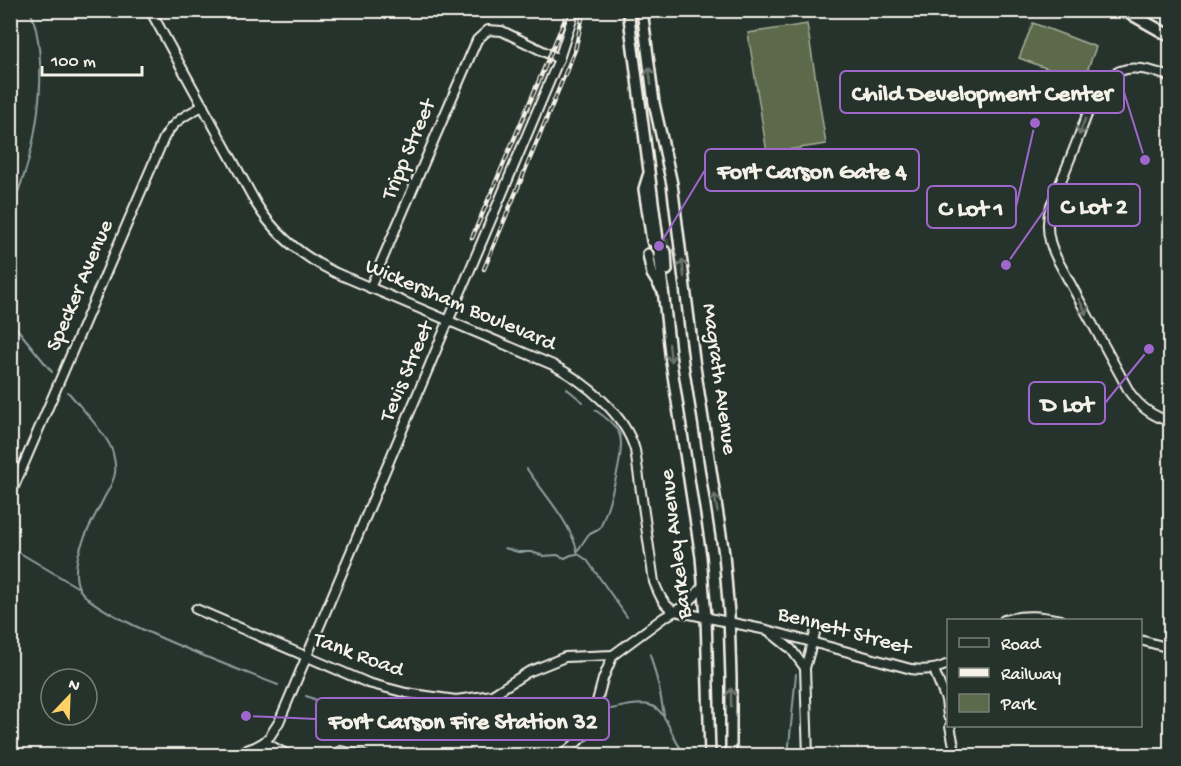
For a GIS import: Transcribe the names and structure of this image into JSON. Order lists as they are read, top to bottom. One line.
{"streets":{"main road":["Magrath Avenue","Barkeley Avenue"],"street":["Tripp Street","Specker Avenue","Wickersham Boulevard","Tevis Street","Bennett Street","Tank Road"]},"crossings":[["Tripp Street","Wickersham Boulevard"],["Tripp Street","Tevis Street"],["Specker Avenue","Wickersham Boulevard"],["Wickersham Boulevard","Tevis Street"],["Tevis Street","Tank Road"],["Magrath Avenue","Bennett Street"]],"one_way":["Magrath Avenue","Barkeley Avenue"],"places":["C Lot 1","Child Development Center","Fort Carson Gate 4","C Lot 2","D Lot","Fort Carson Fire Station 32"],"legend":["Road","Railway","Park"],"scale_bar":"100 m","north":"top right"}
